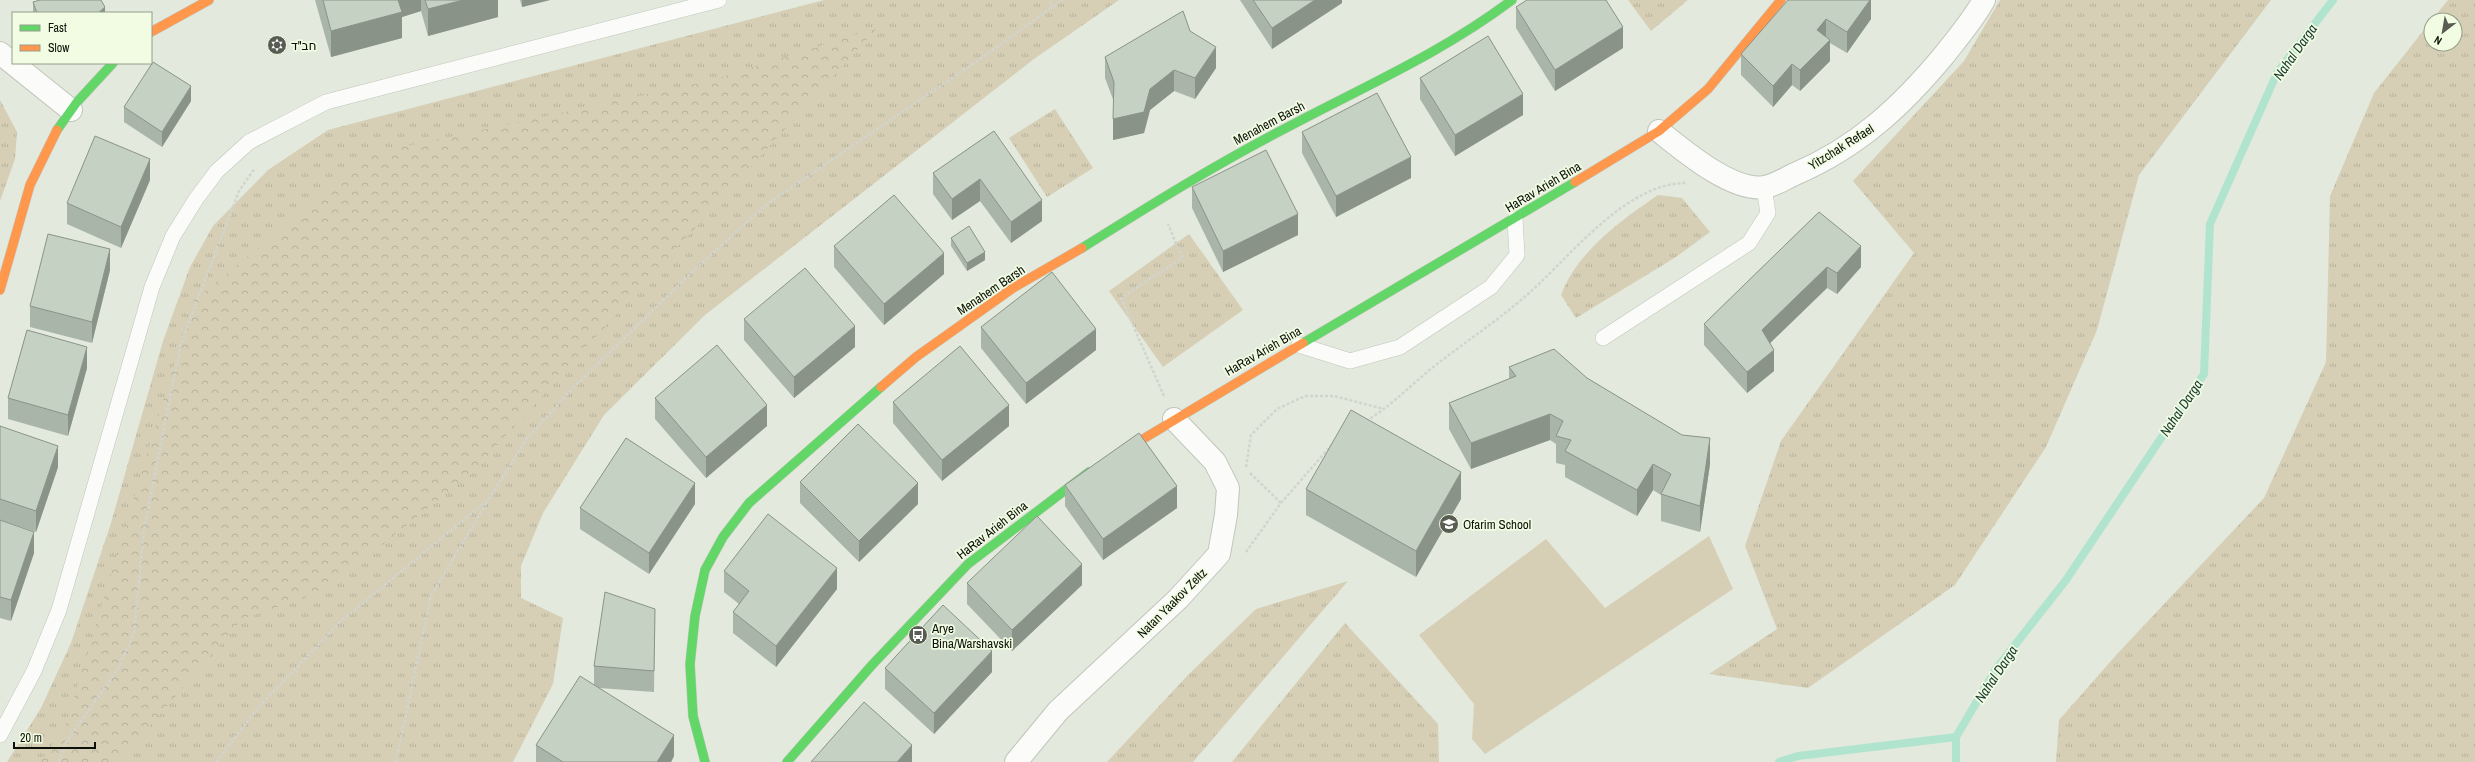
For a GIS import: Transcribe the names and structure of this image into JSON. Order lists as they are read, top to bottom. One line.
{"streets":{"street":["Menahem Barsh","Yitzchak Refael","HaRav Arieh Bina","Natan Yaakov Zeltz"]},"crossings":[["HaRav Arieh Bina","Natan Yaakov Zeltz"]],"water":["Nahal Darga"],"places":{"synagogue":["חב\"ד"],"school or university":["Ofarim School"],"bus stop":["Arye Bina/Warshavski"]},"legend":["Fast","Slow"],"scale_bar":"20 m","north":"bottom left"}
